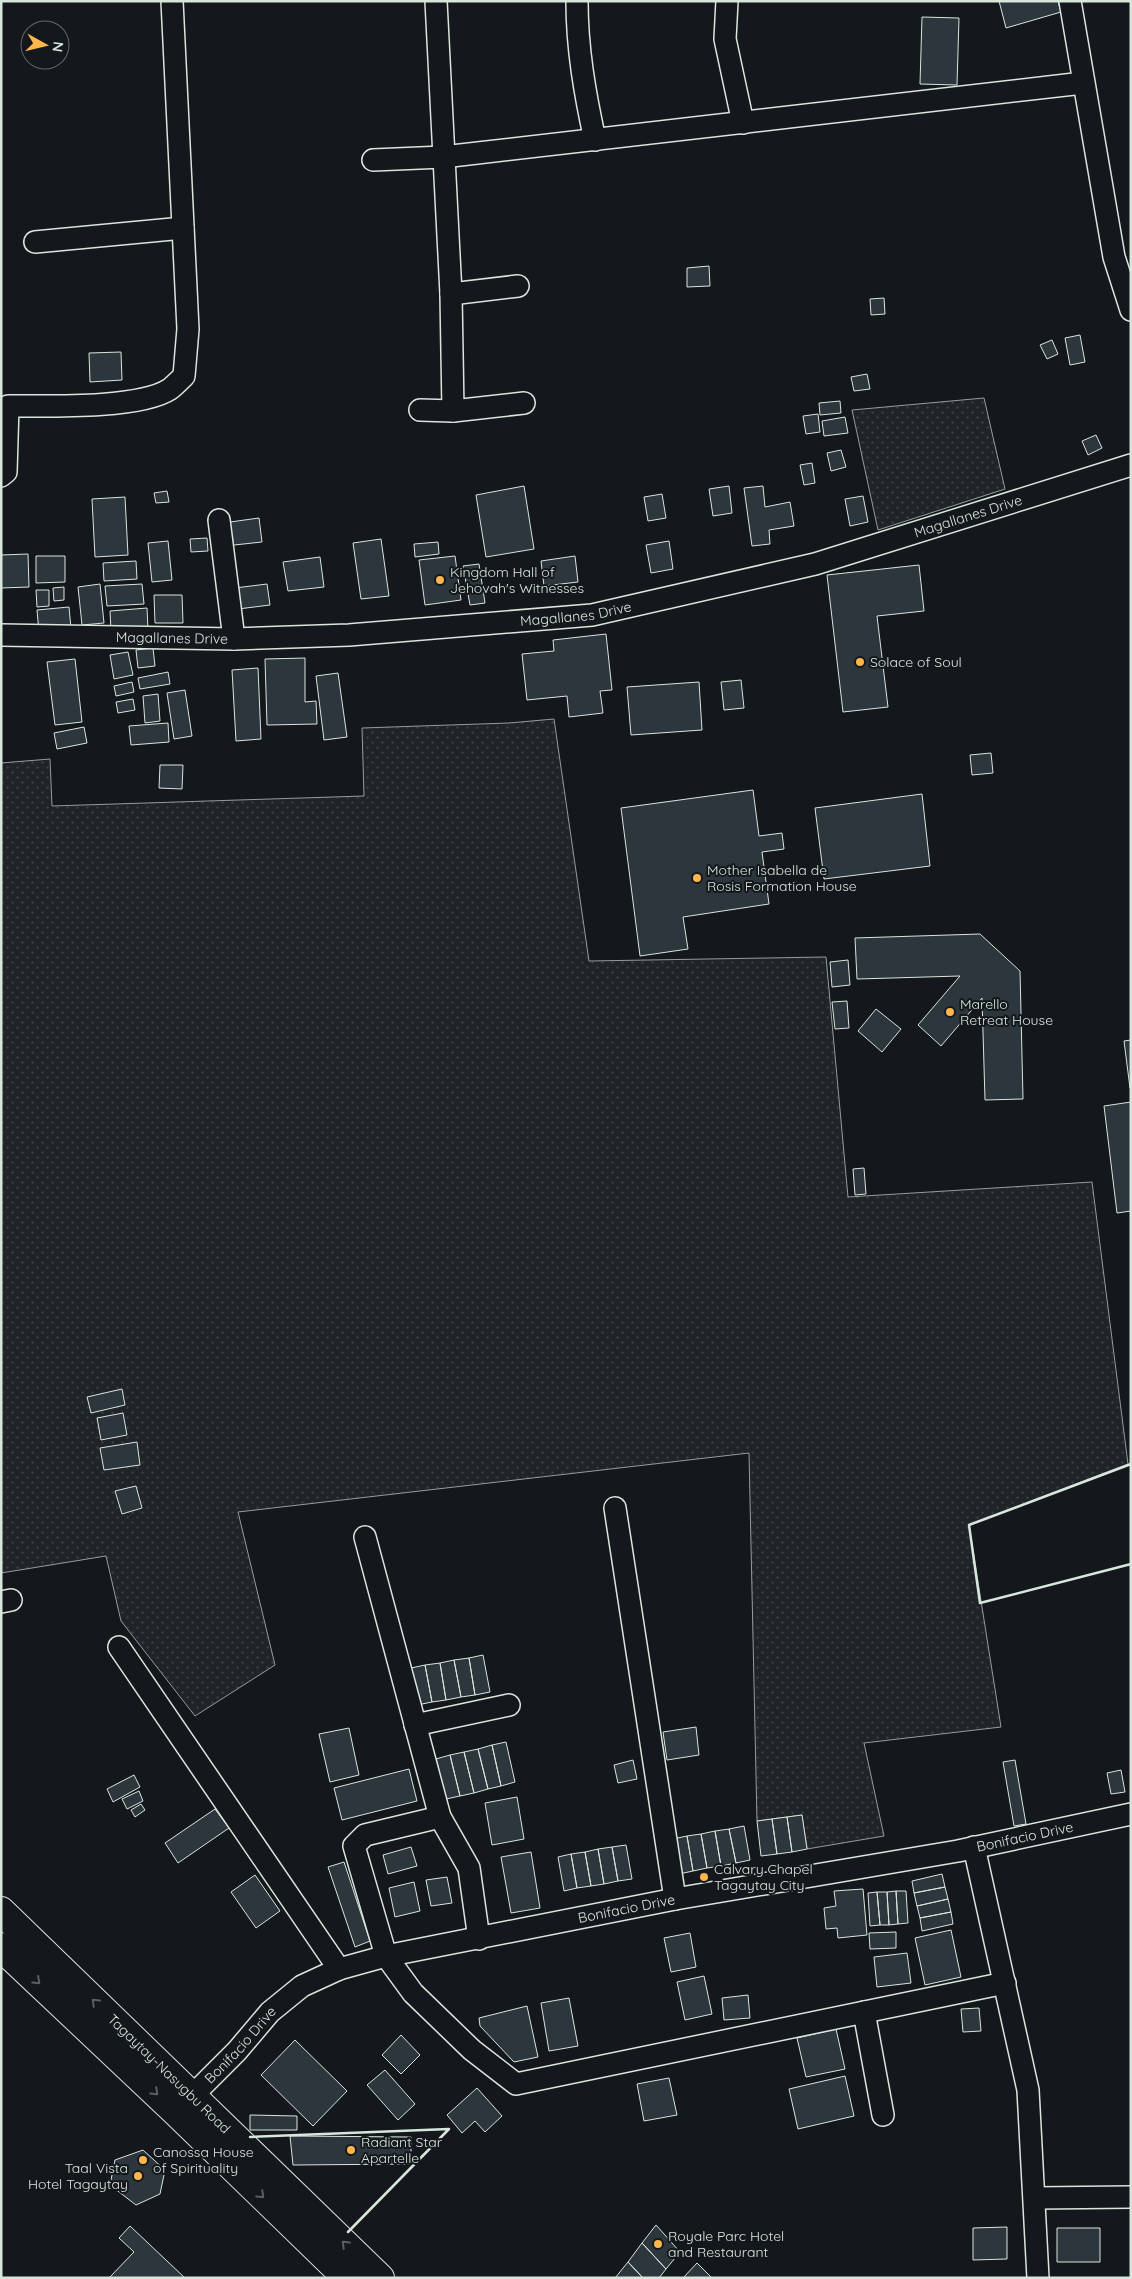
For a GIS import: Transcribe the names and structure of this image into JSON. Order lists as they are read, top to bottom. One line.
{"streets":{"main road":["Tagaytay-Nasugbu Road"],"street":["Magallanes Drive","Bonifacio Drive"]},"crossings":[["Bonifacio Drive","Tagaytay-Nasugbu Road"]],"places":["Kingdom Hall of Jehovah's Witnesses","Solace of Soul","Mother Isabella de Rosis Formation House","Marello Retreat House","Calvary Chapel Tagaytay City","Radiant Star Apartelle","Canossa House of Spirituality","Taal Vista Hotel Tagaytay","Royale Parc Hotel and Restaurant"],"north":"right"}
